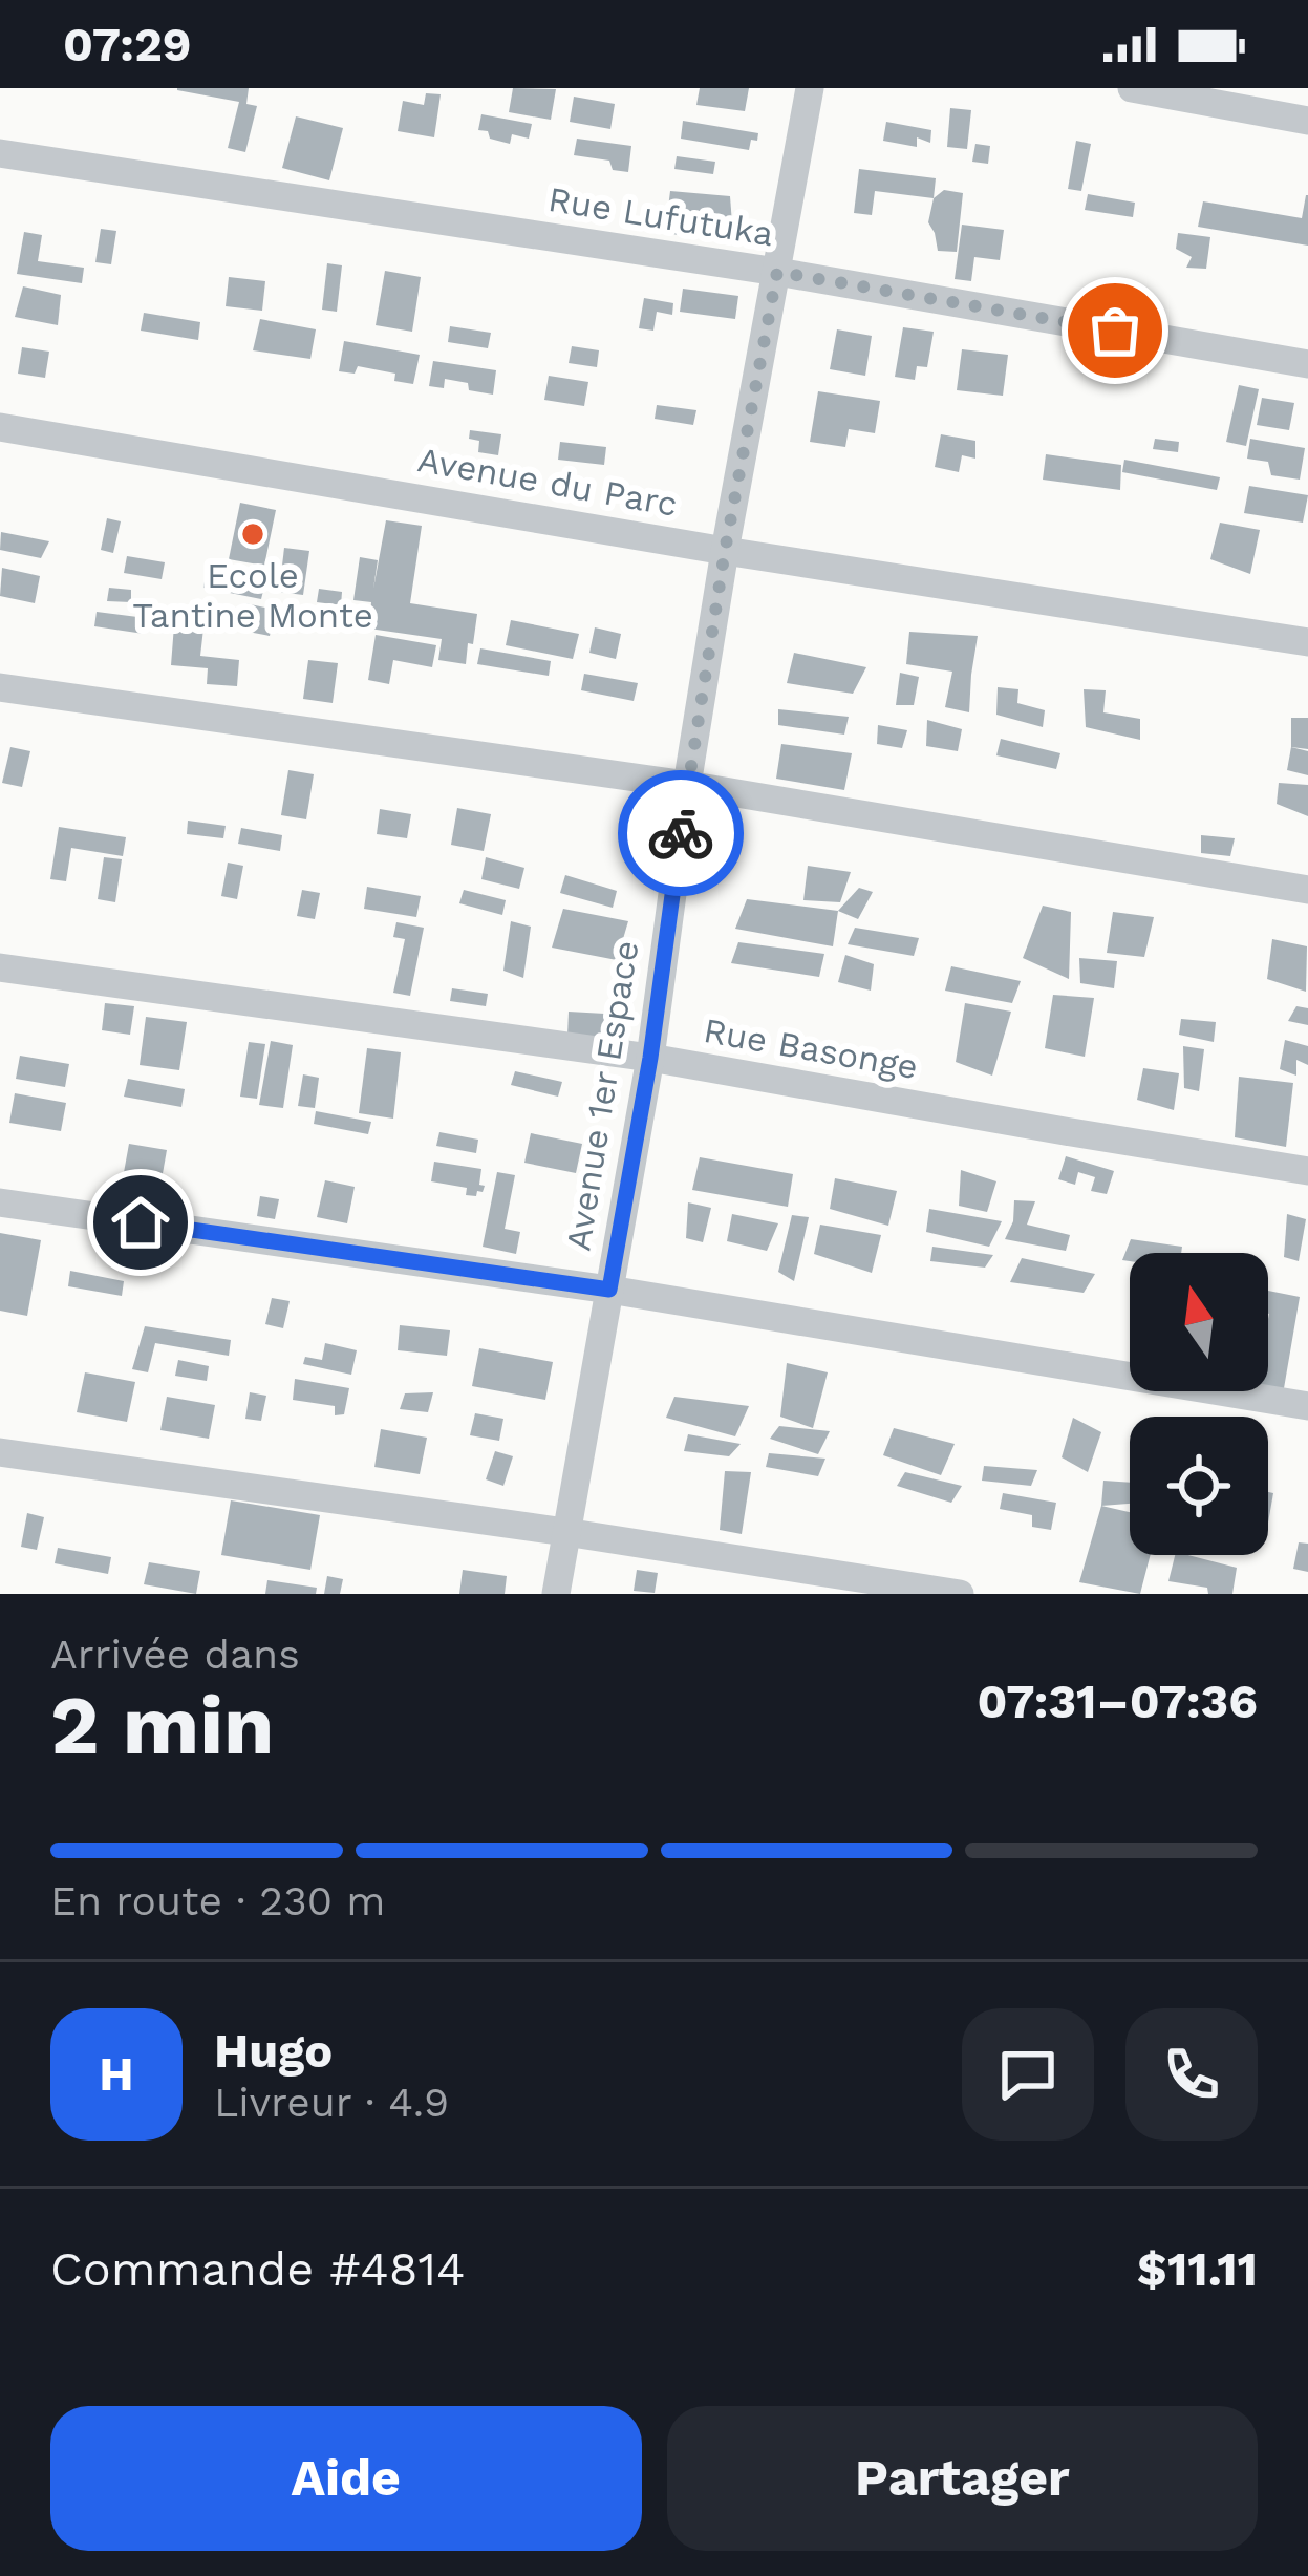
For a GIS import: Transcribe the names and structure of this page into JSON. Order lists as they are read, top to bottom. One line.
{"streets":{"street":["Rue Lufutuka","Avenue du Parc","Rue Basonge","Avenue 1er Espace"]},"crossings":[["Rue Lufutuka","Avenue 1er Espace"],["Avenue du Parc","Avenue 1er Espace"],["Rue Basonge","Avenue 1er Espace"]],"places":["Ecole Tantine Monte"],"north":"top","page":{"status":"07:29","heading":["2 min","Arrivée dans","07:31–07:36"],"panel":["Hugo","Livreur · 4.9","Commande #4814","$11.11"],"bar":"En route · 230 m","round":"H","buttons":["Aide","Partager"]}}
